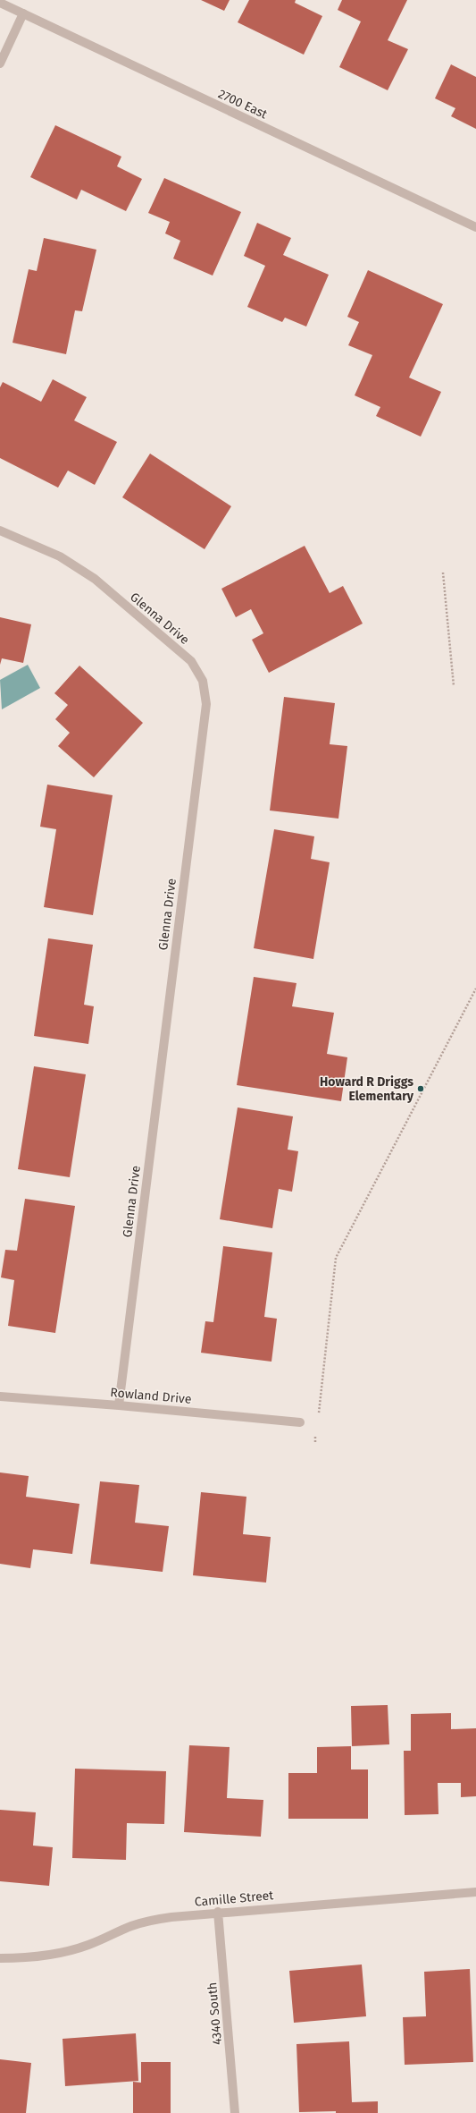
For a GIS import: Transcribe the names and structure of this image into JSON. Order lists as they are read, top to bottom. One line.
{"streets":{"street":["2700 East","Glenna Drive","Rowland Drive","Camille Street","4340 South"]},"crossings":[["Glenna Drive","Rowland Drive"],["Camille Street","4340 South"]],"places":["Howard R Driggs Elementary"]}
